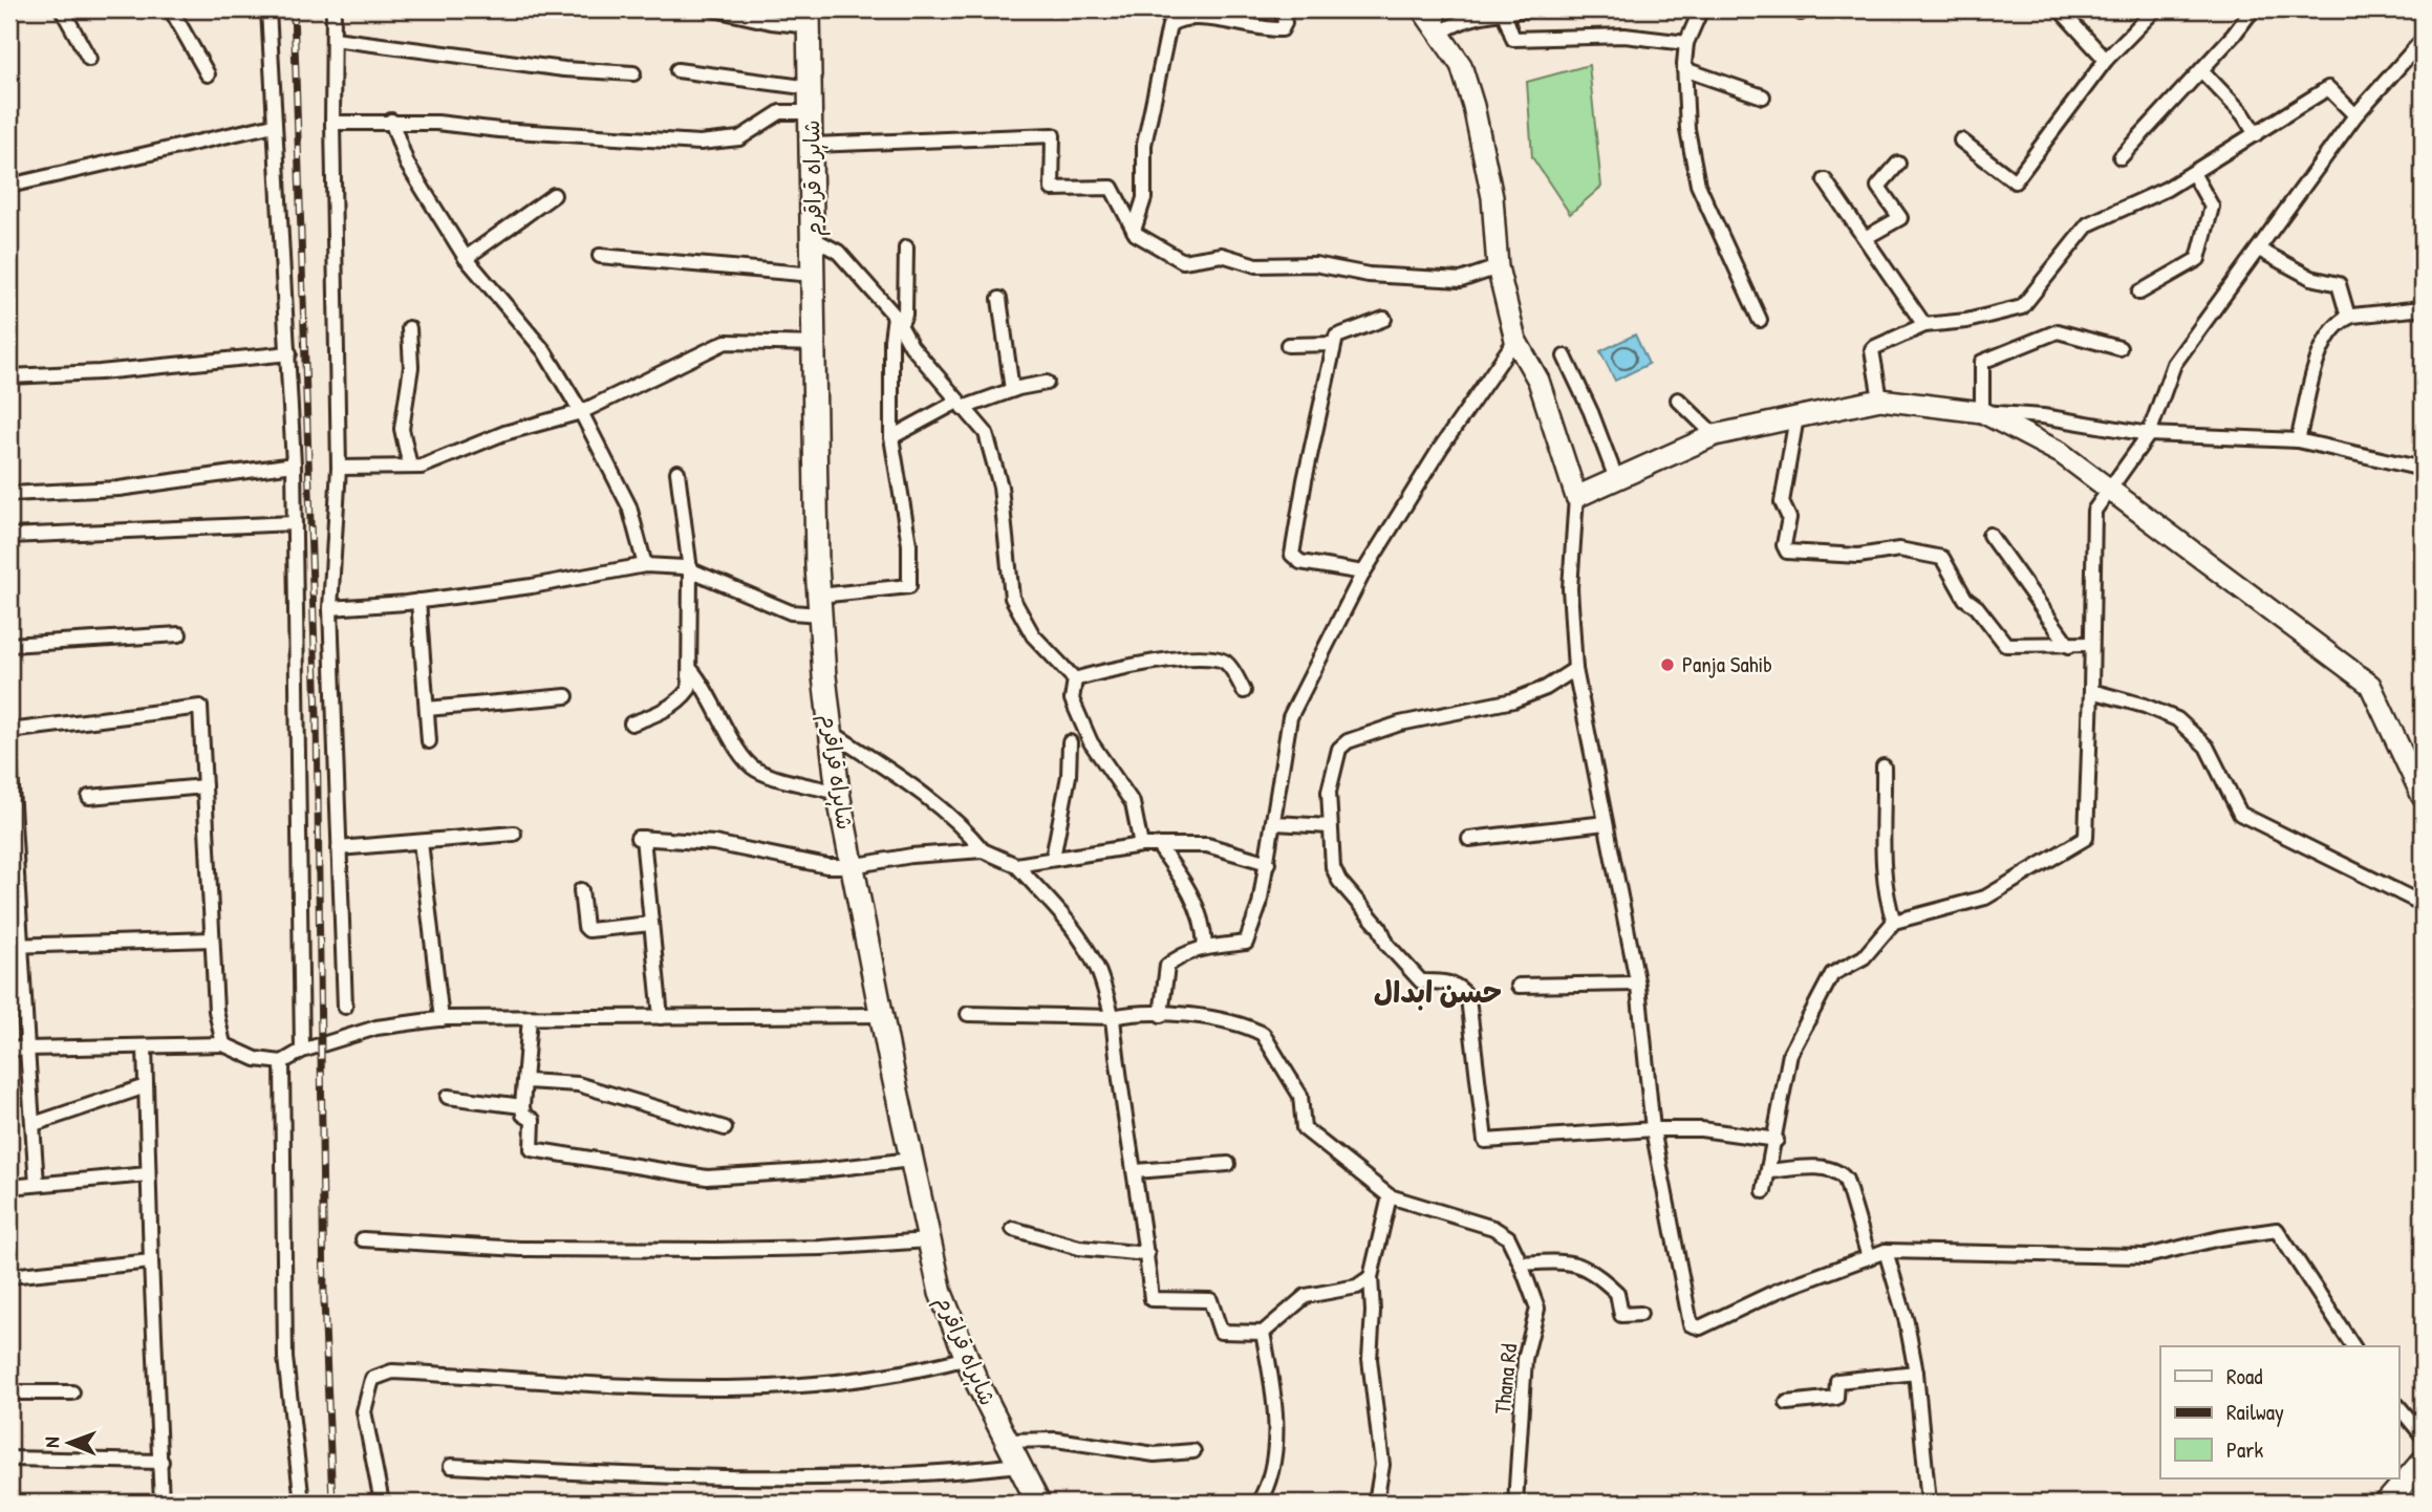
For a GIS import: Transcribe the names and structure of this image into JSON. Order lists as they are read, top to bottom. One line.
{"streets":{"highway":["شاہراہ قراقرم"],"street":["Thana Rd"]},"districts":["حسن ابدال"],"places":["Panja Sahib"],"legend":["Road","Railway","Park"],"north":"left"}
